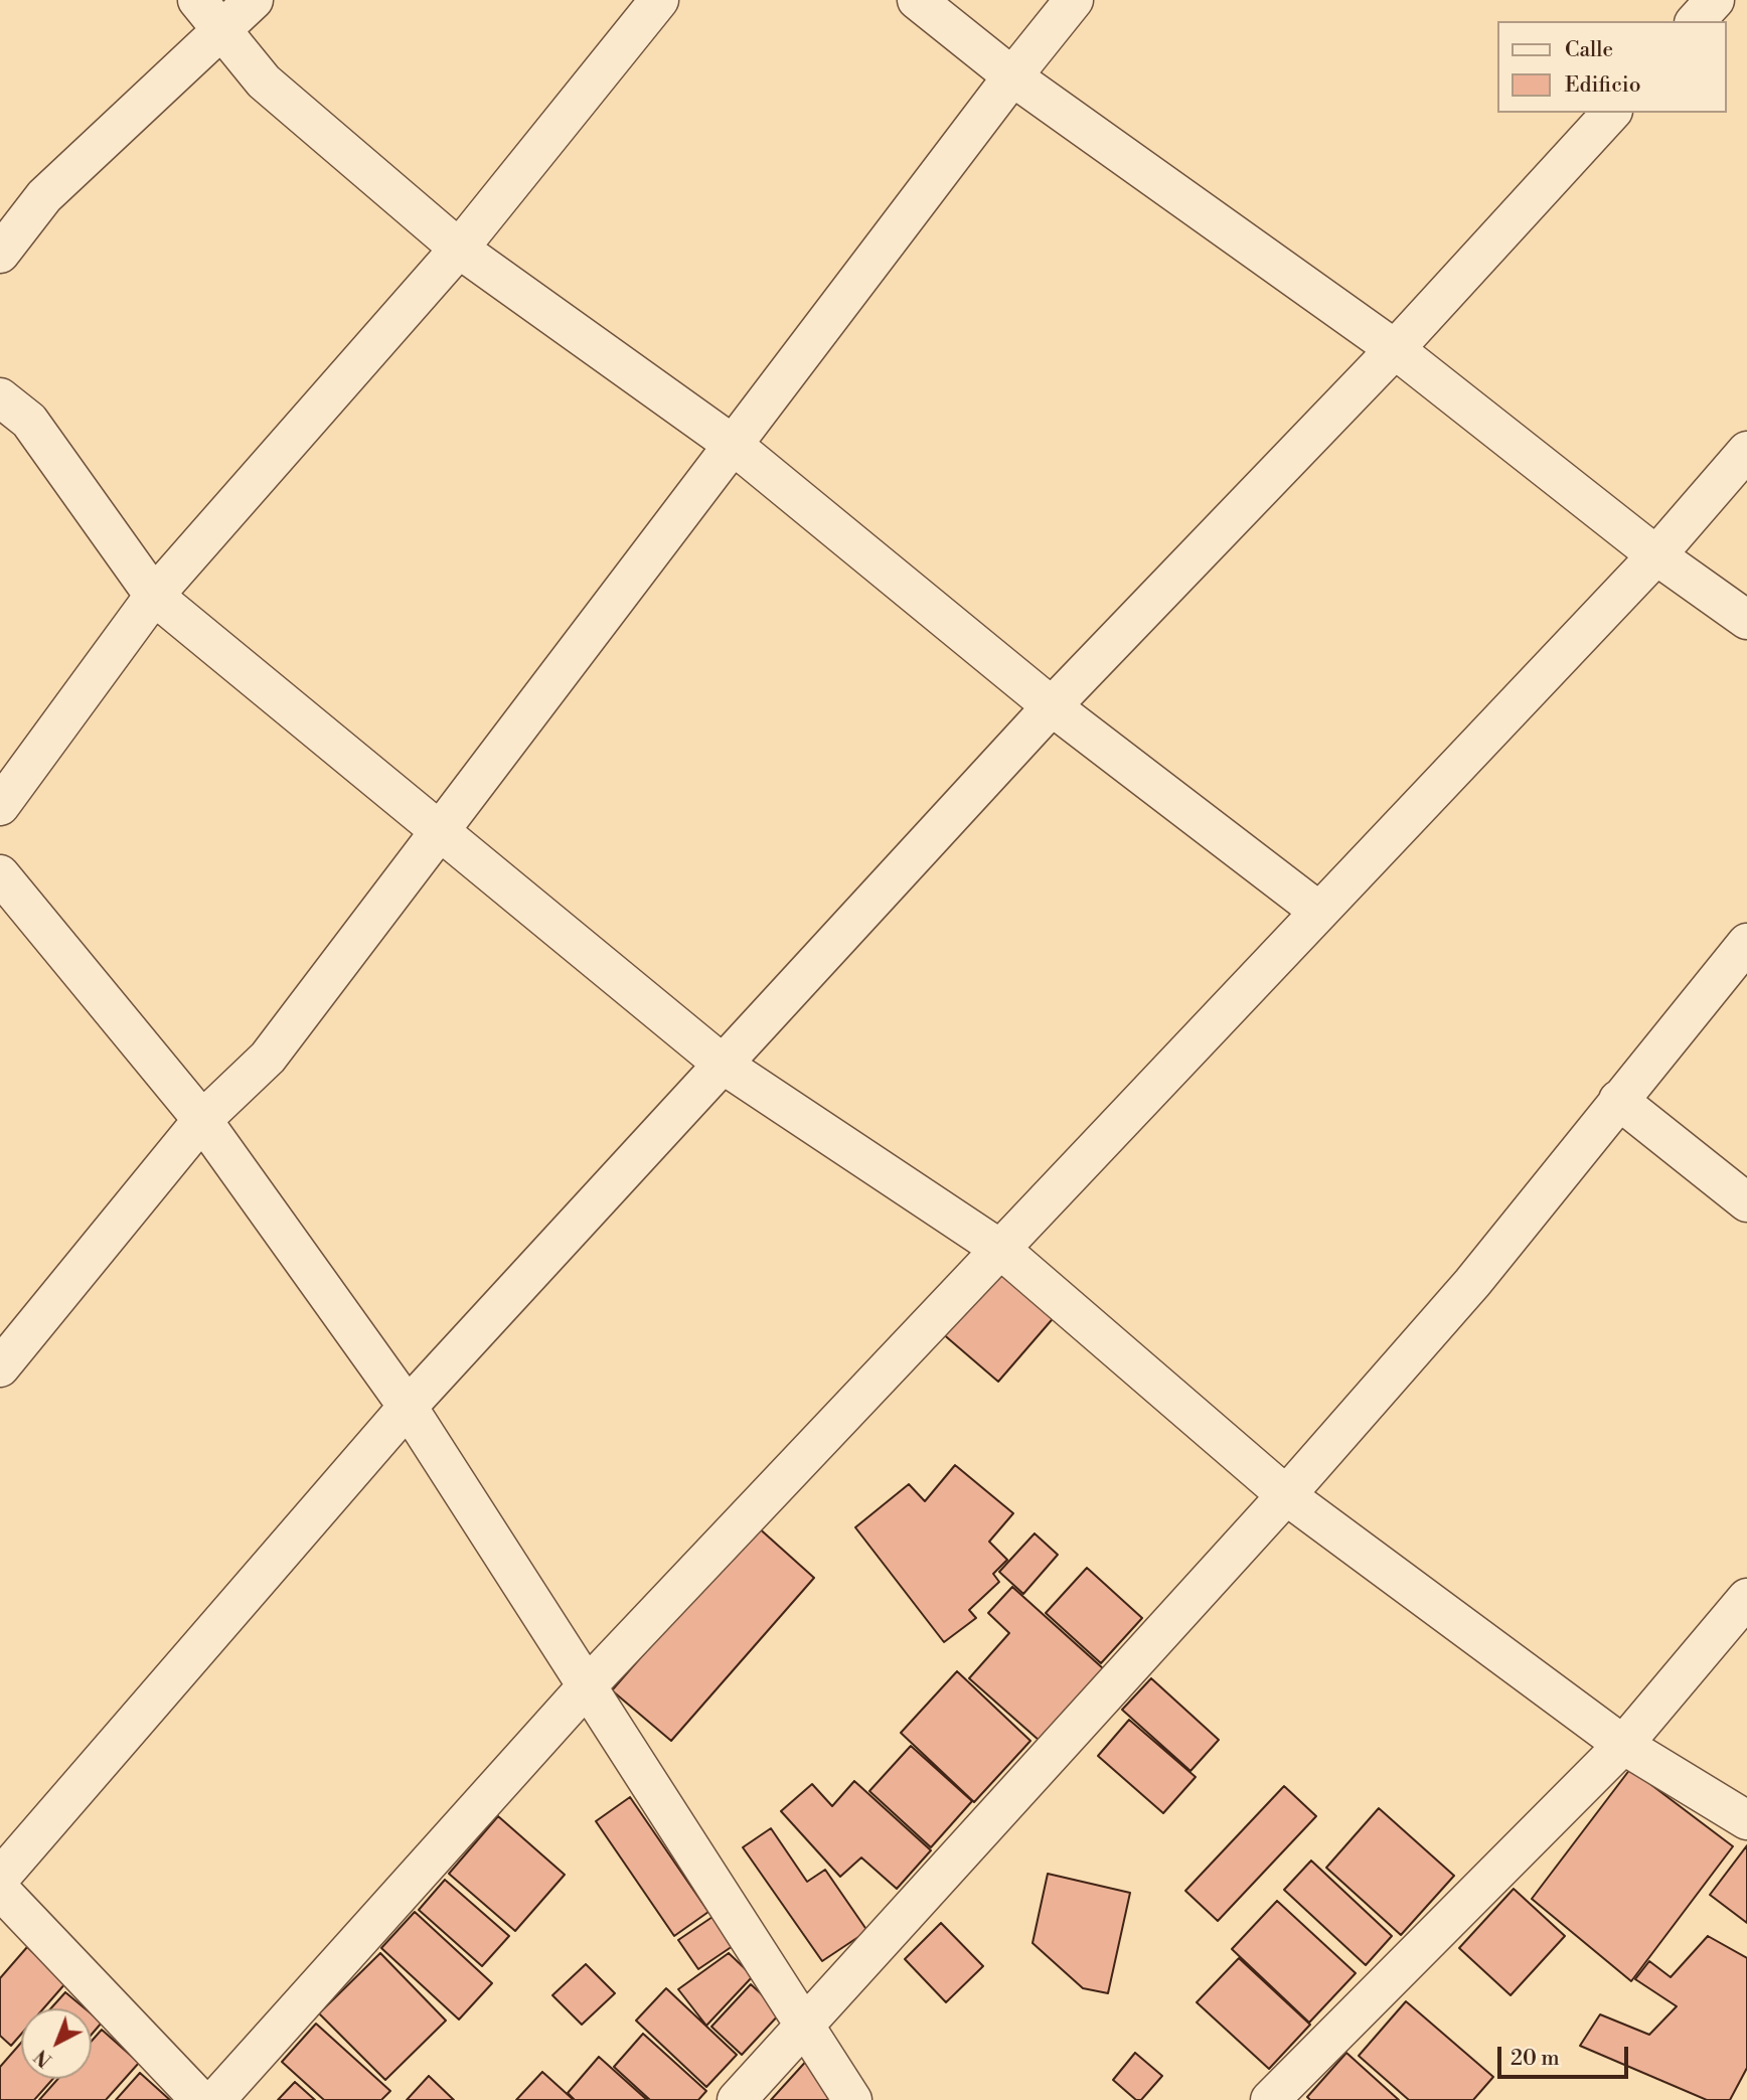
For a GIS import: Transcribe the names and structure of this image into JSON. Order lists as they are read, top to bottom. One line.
{"legend":["Calle","Edificio"],"scale_bar":"20 m","north":"bottom left"}
